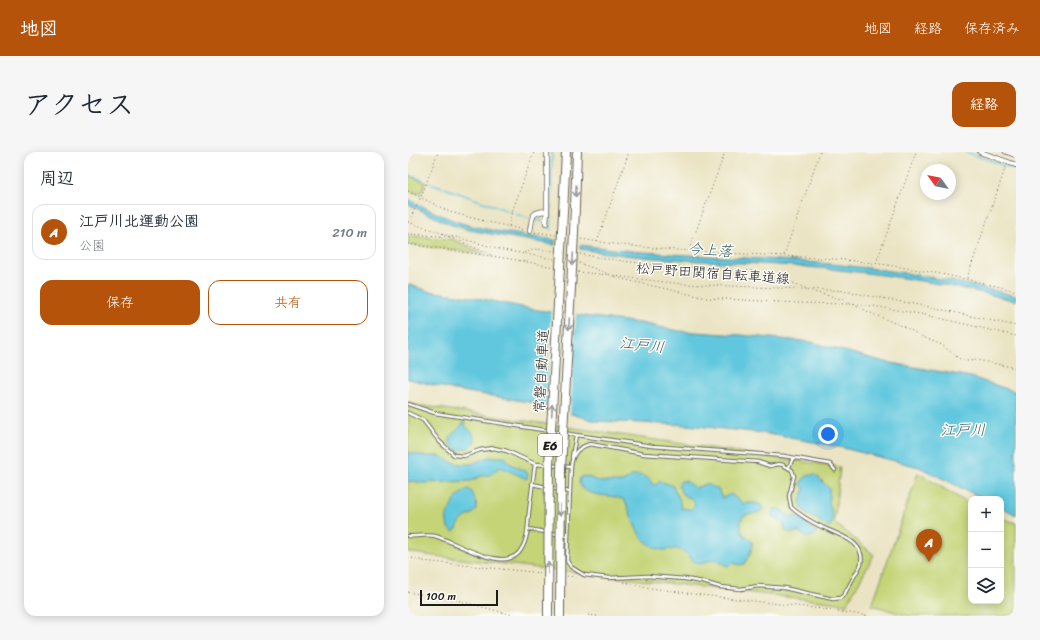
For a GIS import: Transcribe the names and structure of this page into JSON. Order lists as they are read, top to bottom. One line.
{"streets":{"highway":["常磐自動車道","E6"],"path":["松戸野田関宿自転車道線"]},"water":["今上落","江戸川"],"scale_bar":"100 m","north":"top left","page":{"header":"地図","nav":["地図","経路","保存済み"],"title":"アクセス","buttons":["経路",["保存","共有"]],"heading":"周辺","list":[{"mark":"A","name":"江戸川北運動公園","note":"公園","value":"210 m"}],"map_buttons":["+","−"],"pins":"A","scale":"100 m"}}
